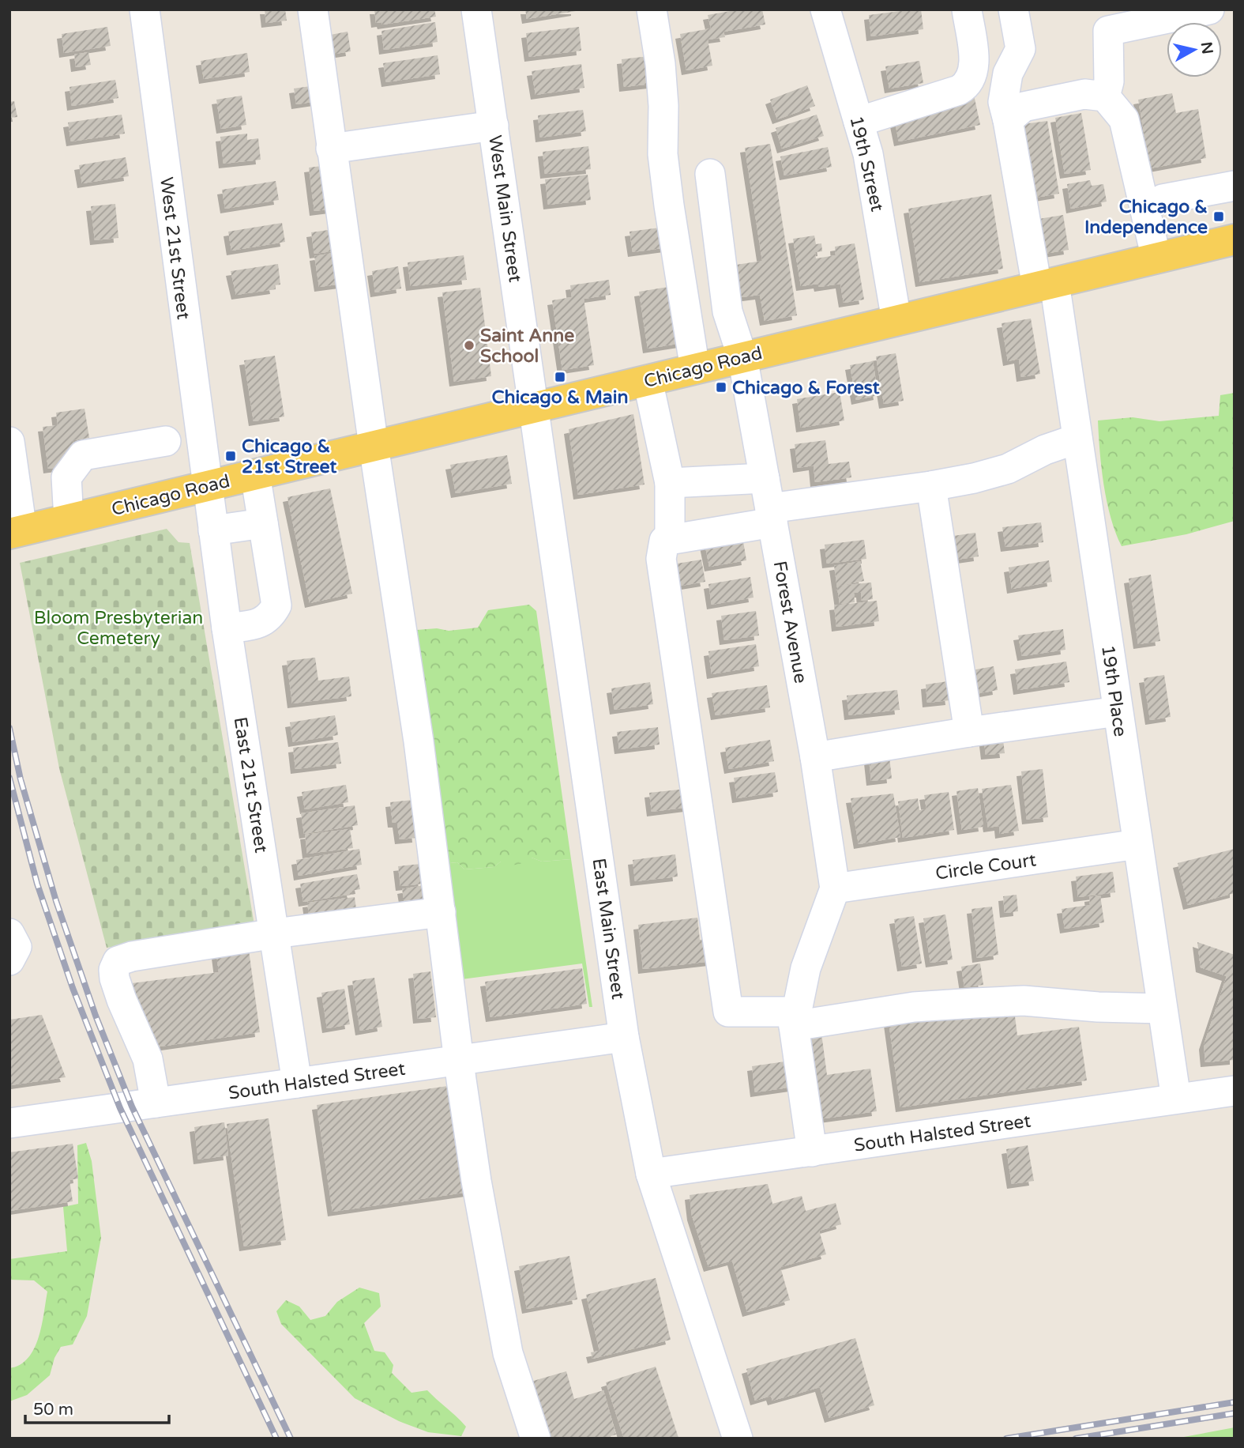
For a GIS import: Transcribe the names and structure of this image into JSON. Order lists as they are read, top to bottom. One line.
{"streets":{"main road":["Chicago Road"],"street":["19th Street","West Main Street","West 21st Street","Forest Avenue","19th Place","East 21st Street","Circle Court","East Main Street","South Halsted Street"]},"crossings":[["19th Street","Chicago Road"],["West Main Street","Chicago Road"],["West Main Street","East Main Street"],["West 21st Street","Chicago Road"],["West 21st Street","East 21st Street"],["Chicago Road","Forest Avenue"],["Chicago Road","19th Place"],["Chicago Road","East 21st Street"],["Chicago Road","East Main Street"],["Forest Avenue","Circle Court"],["19th Place","Circle Court"],["19th Place","South Halsted Street"],["East 21st Street","South Halsted Street"],["East Main Street","South Halsted Street"]],"parks":["Bloom Presbyterian Cemetery"],"places":{"transit":["Chicago & Independence","Chicago & Main","Chicago & Forest","Chicago & 21st Street"],"other":["Saint Anne School"]},"scale_bar":"50 m","north":"right"}
